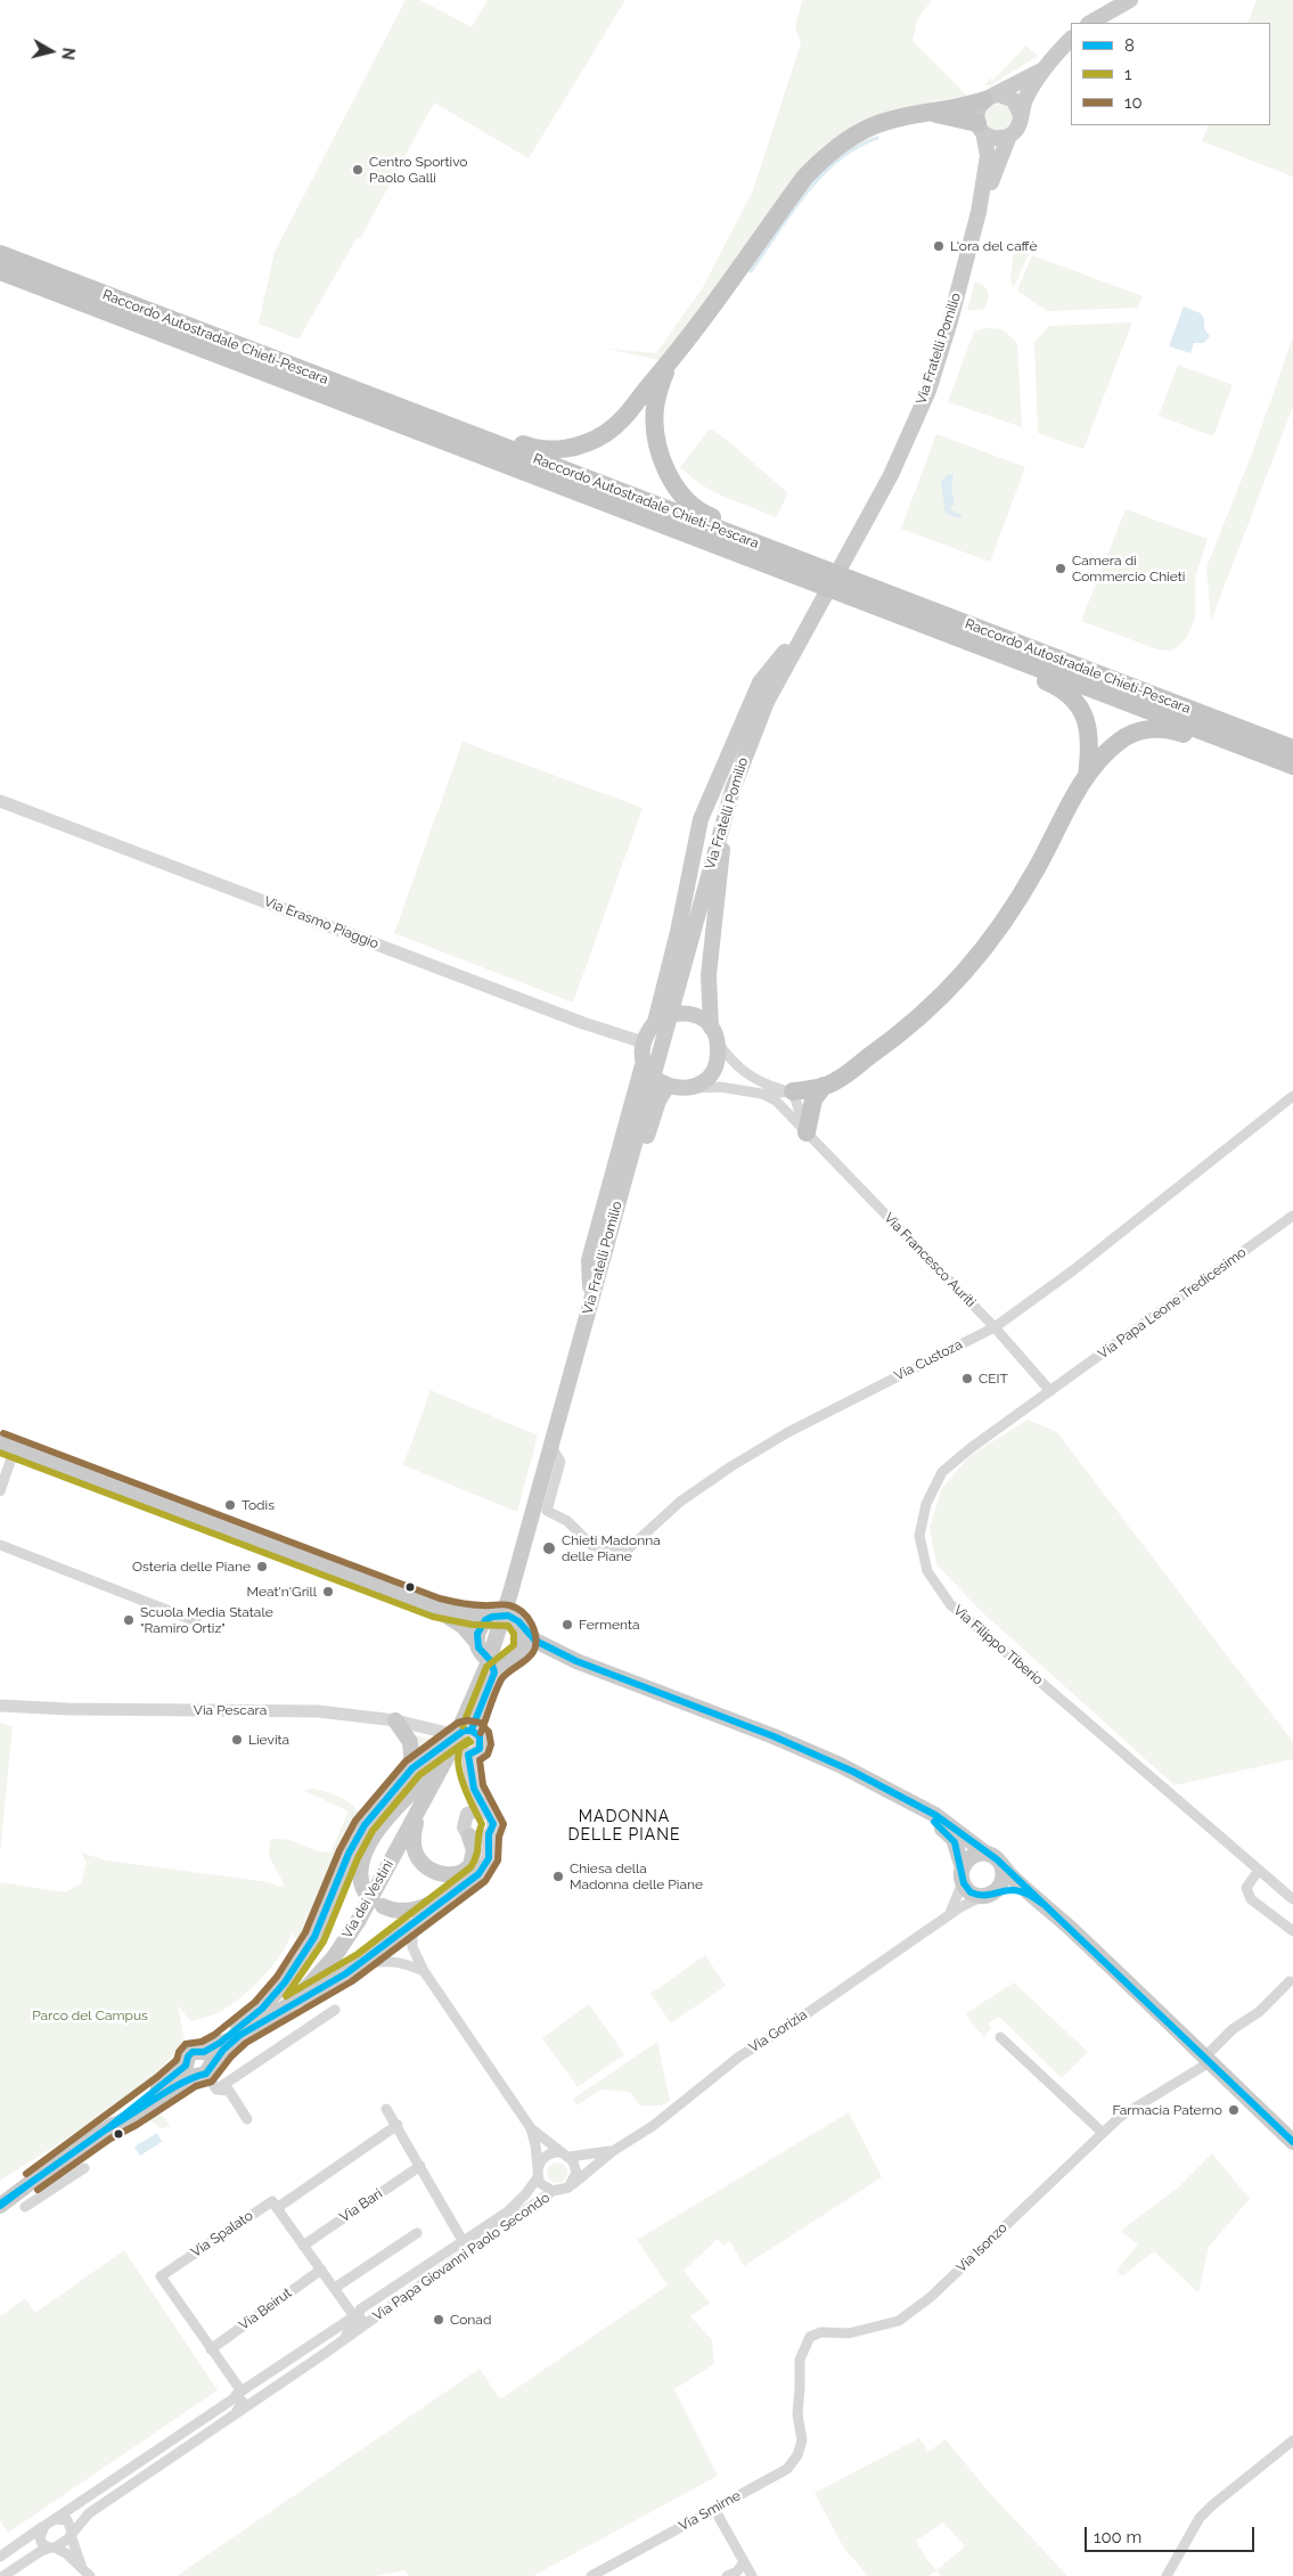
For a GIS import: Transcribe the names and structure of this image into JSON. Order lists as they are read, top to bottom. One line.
{"streets":{"highway":["Raccordo Autostradale Chieti-Pescara"],"main road":["Via Fratelli Pomilio","Via dei Vestini"],"street":["Via Erasmo Piaggio","Via Francesco Auriti","Via Papa Leone Tredicesimo","Via Custoza","Via Filippo Tiberio","Via Pescara","Via Gorizia","Via Bari","Via Spalato","Via Isonzo","Via Papa Giovanni Paolo Secondo","Via Beirut","Via Smirne"]},"crossings":[["Via Fratelli Pomilio","Via Erasmo Piaggio"],["Via Fratelli Pomilio","Via Custoza"],["Via Fratelli Pomilio","Via dei Vestini"],["Via Francesco Auriti","Via Papa Leone Tredicesimo"],["Via Francesco Auriti","Via Custoza"],["Via Francesco Auriti","Via Filippo Tiberio"],["Via Papa Leone Tredicesimo","Via Filippo Tiberio"],["Via Gorizia","Via Papa Giovanni Paolo Secondo"],["Via Spalato","Via Papa Giovanni Paolo Secondo"],["Via Spalato","Via Beirut"],["Via Isonzo","Via Smirne"]],"districts":["MADONNA DELLE PIANE"],"parks":["Parco del Campus"],"places":["Centro Sportivo Paolo Galli","L'ora del caffè","Camera di Commercio Chieti","CEIT","Todis","Chieti Madonna delle Piane","Osteria delle Piane","Meat'n'Grill","Scuola Media Statale \"Ramiro Ortiz\"","Fermenta","Lievita","Chiesa della Madonna delle Piane","Farmacia Paterno","Conad"],"lines":["transit line 10","transit line 1","transit line 8"],"legend":["8","1","10"],"scale_bar":"100 m","north":"right"}
